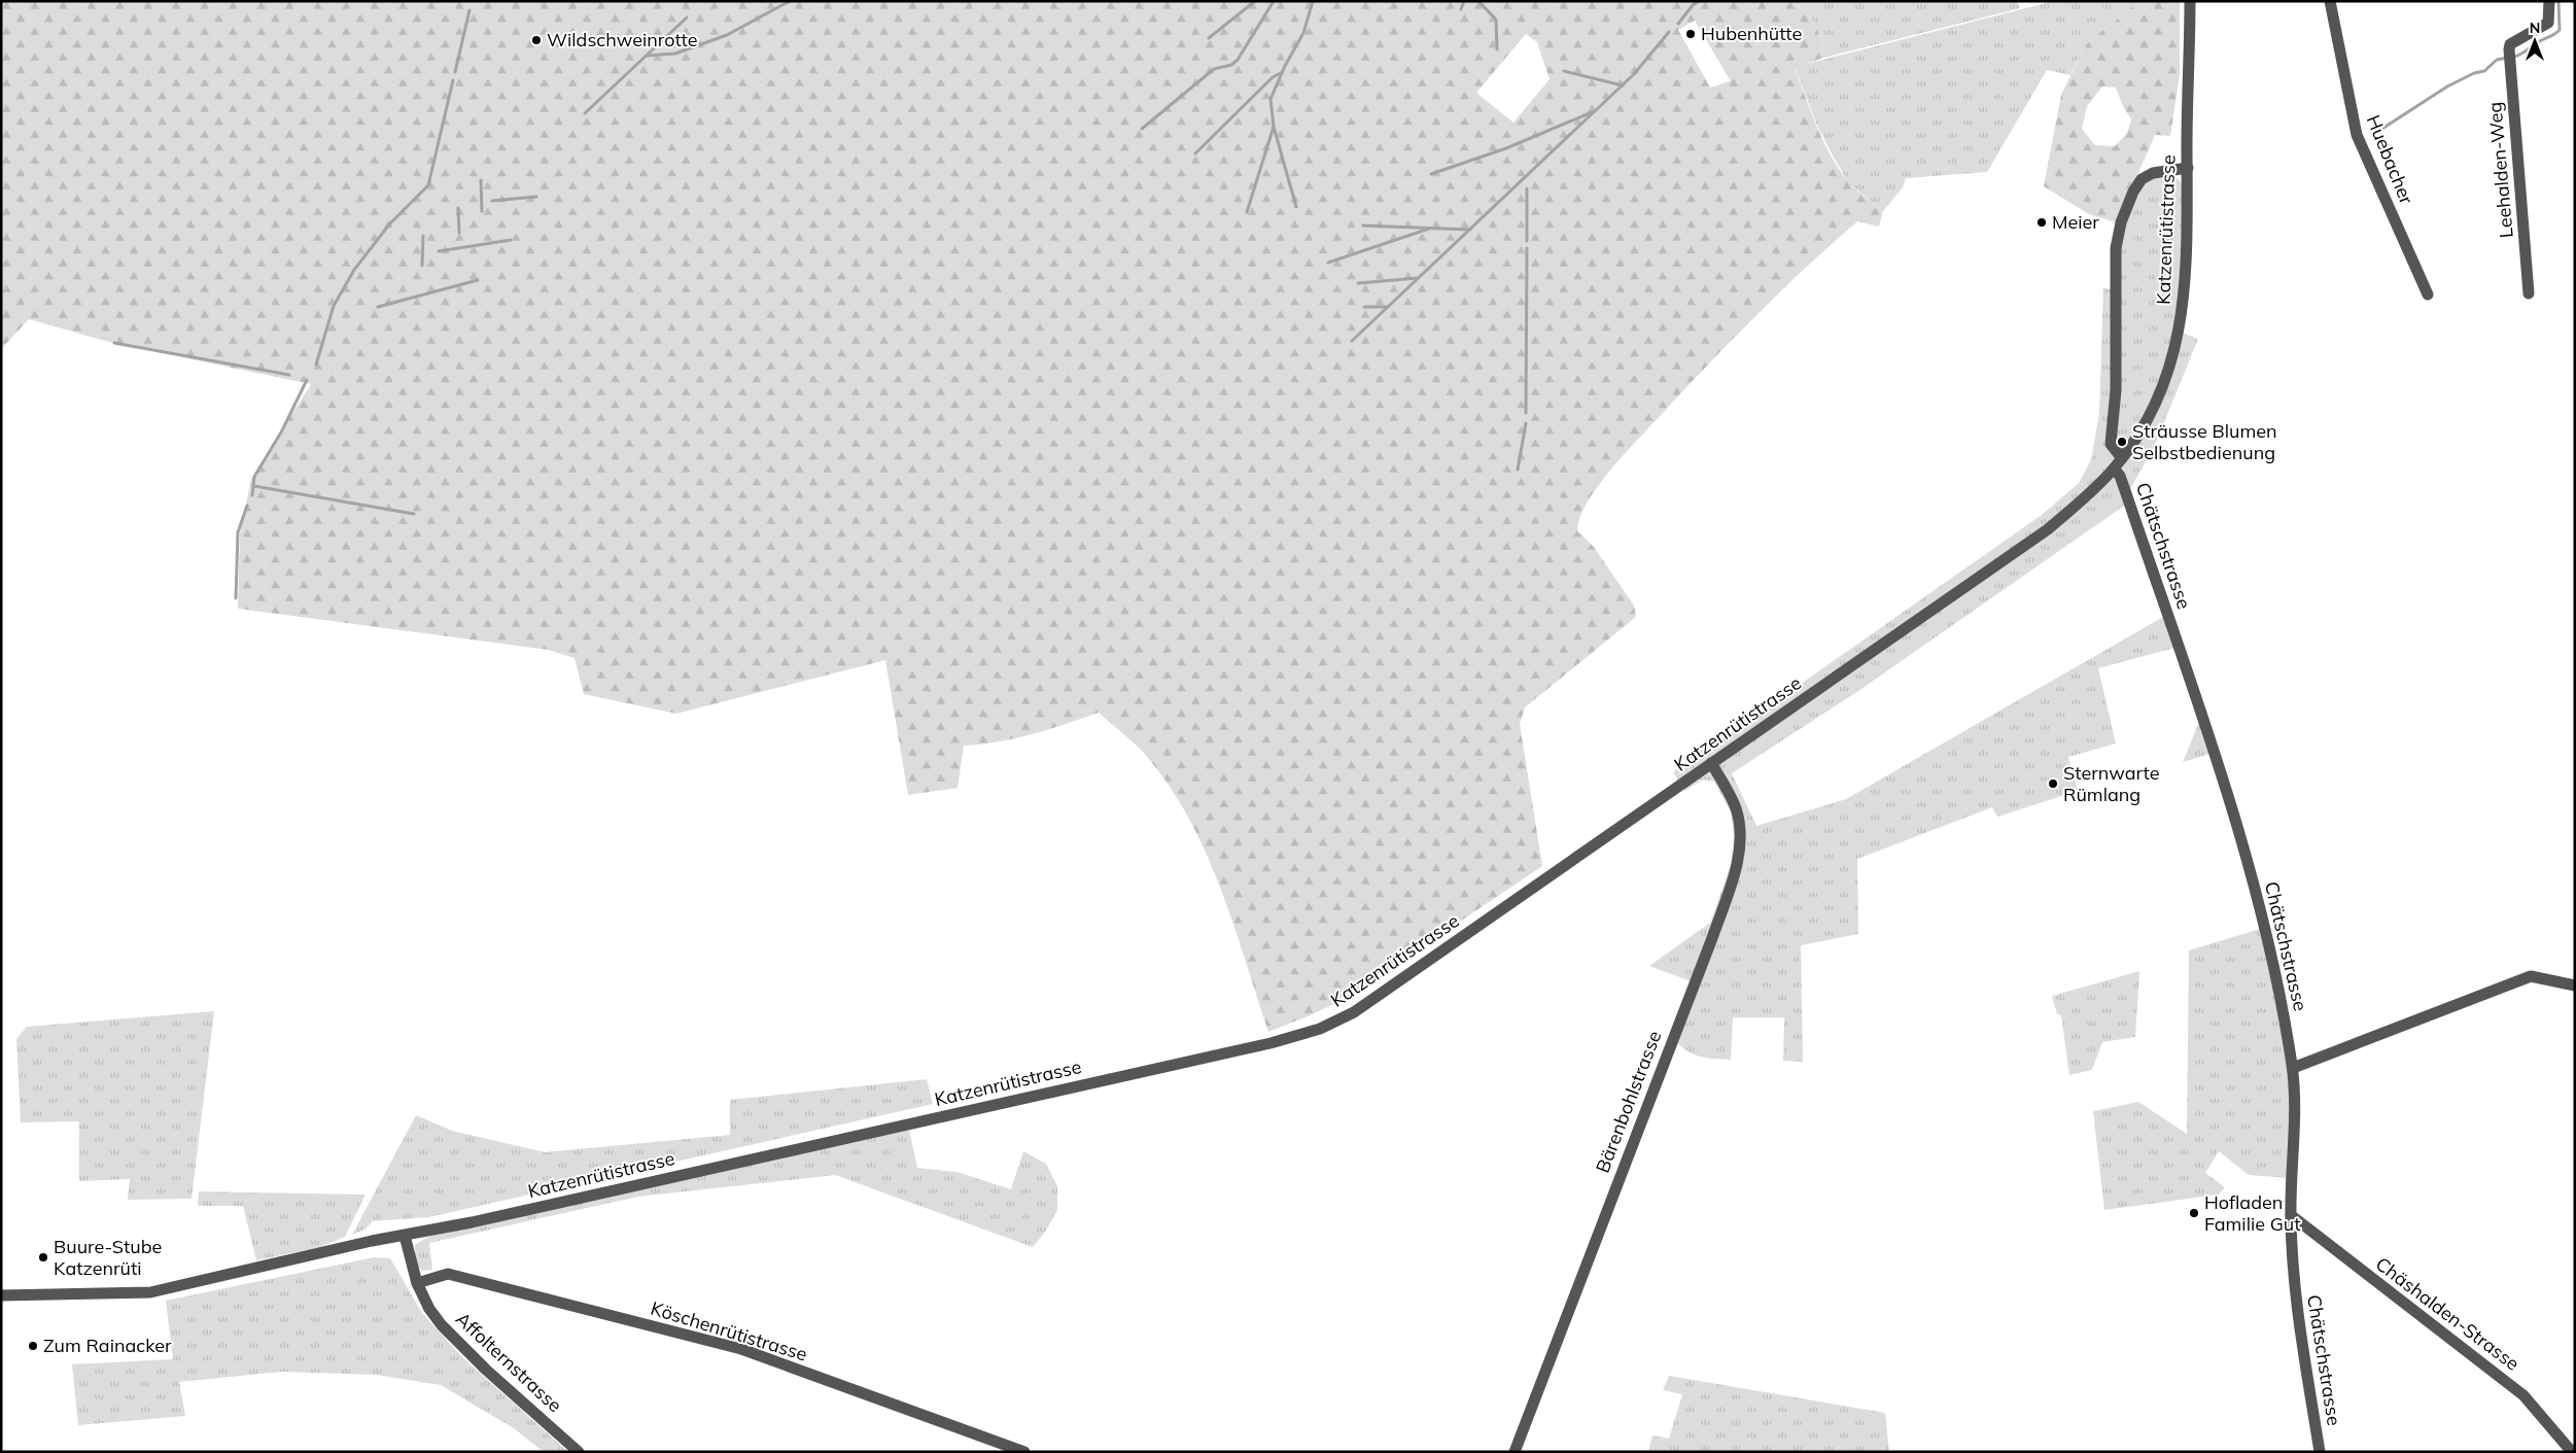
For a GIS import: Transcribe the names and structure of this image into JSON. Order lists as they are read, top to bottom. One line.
{"streets":{"street":["Huebacher","Leehalden-Weg","Katzenrütistrasse","Chätschstrasse","Bärenbohlstrasse","Chäshalden-Strasse","Köschenrütistrasse","Affolternstrasse"]},"crossings":[["Katzenrütistrasse","Chätschstrasse"],["Katzenrütistrasse","Bärenbohlstrasse"],["Katzenrütistrasse","Affolternstrasse"],["Chätschstrasse","Chäshalden-Strasse"],["Köschenrütistrasse","Affolternstrasse"]],"places":["Hubenhütte","Wildschweinrotte","Meier","Sträusse Blumen Selbstbedienung","Sternwarte Rümlang","Hofladen Familie Gut","Buure-Stube Katzenrüti","Zum Rainacker"],"north":"top"}
